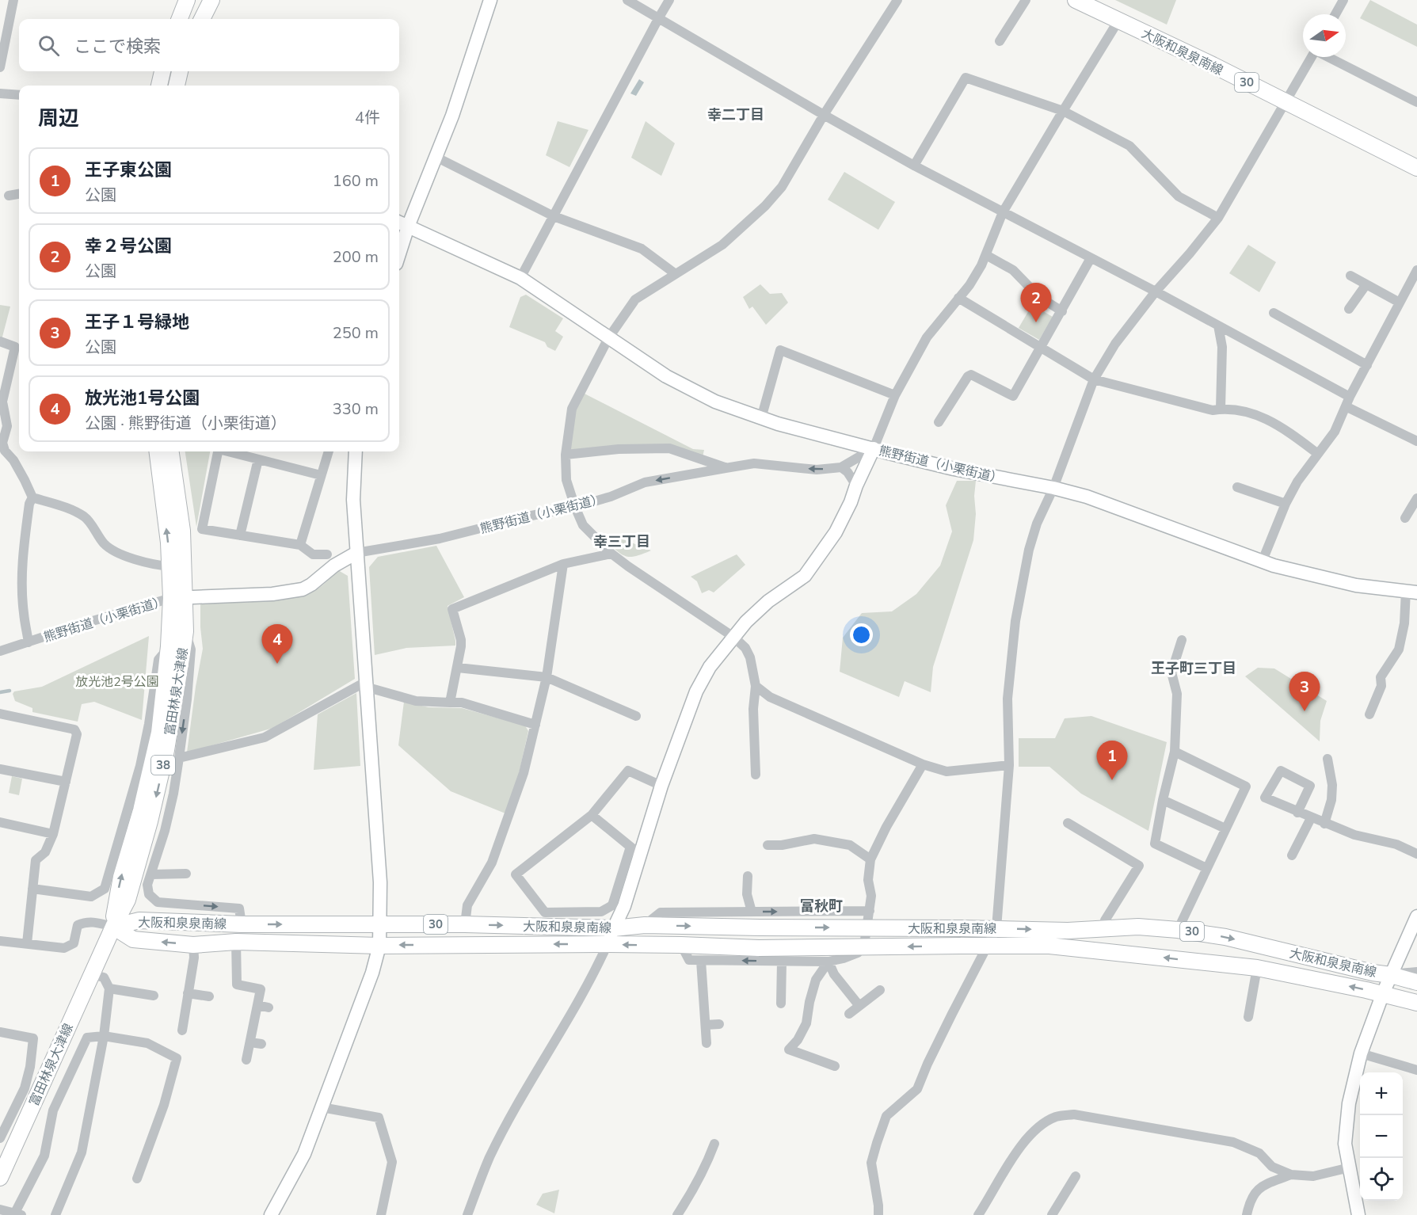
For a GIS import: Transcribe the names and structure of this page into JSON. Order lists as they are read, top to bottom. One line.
{"streets":{"main road":["大阪和泉泉南線","30","富田林泉大津線","38"],"street":["熊野街道（小栗街道）"]},"crossings":[["大阪和泉泉南線","富田林泉大津線"],["熊野街道（小栗街道）","富田林泉大津線"]],"districts":["幸二丁目","幸三丁目","王子町三丁目","富秋町"],"parks":["放光池2号公園"],"north":"right","page":{"search":"ここで検索","heading":["周辺","4件"],"list":[{"mark":"1","name":"王子東公園","note":"公園","value":"160 m"},{"mark":"2","name":"幸２号公園","note":"公園","value":"200 m"},{"mark":"3","name":"王子１号緑地","note":"公園","value":"250 m"},{"mark":"4","name":"放光池1号公園","note":"公園 · 熊野街道（小栗街道）","value":"330 m"}],"pins":["2","4","3","1"],"map_buttons":["+","−"]}}
